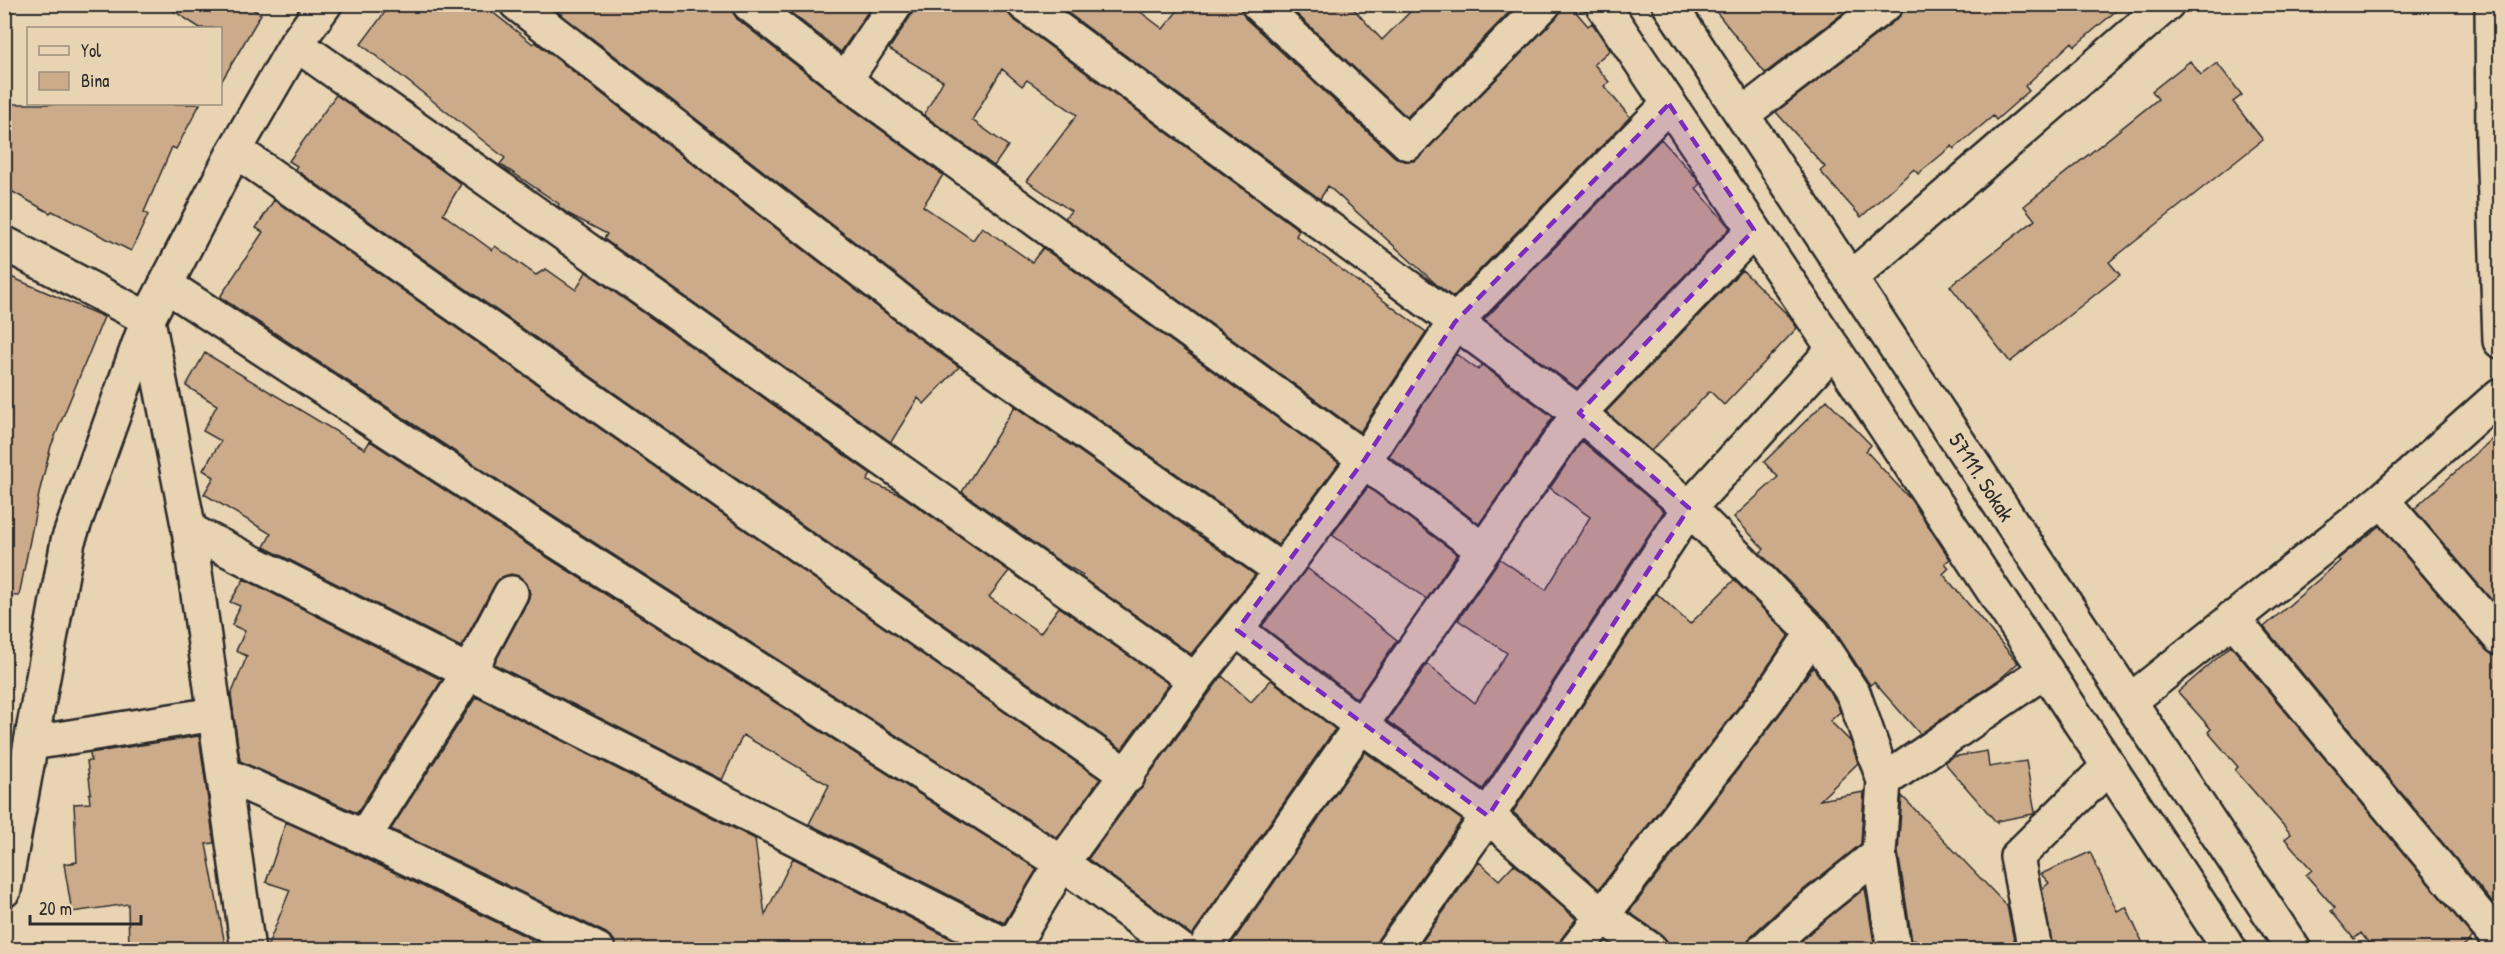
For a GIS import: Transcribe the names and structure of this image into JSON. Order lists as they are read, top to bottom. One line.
{"streets":{"street":["57111. Sokak"]},"legend":["Yol","Bina"],"scale_bar":"20 m"}
